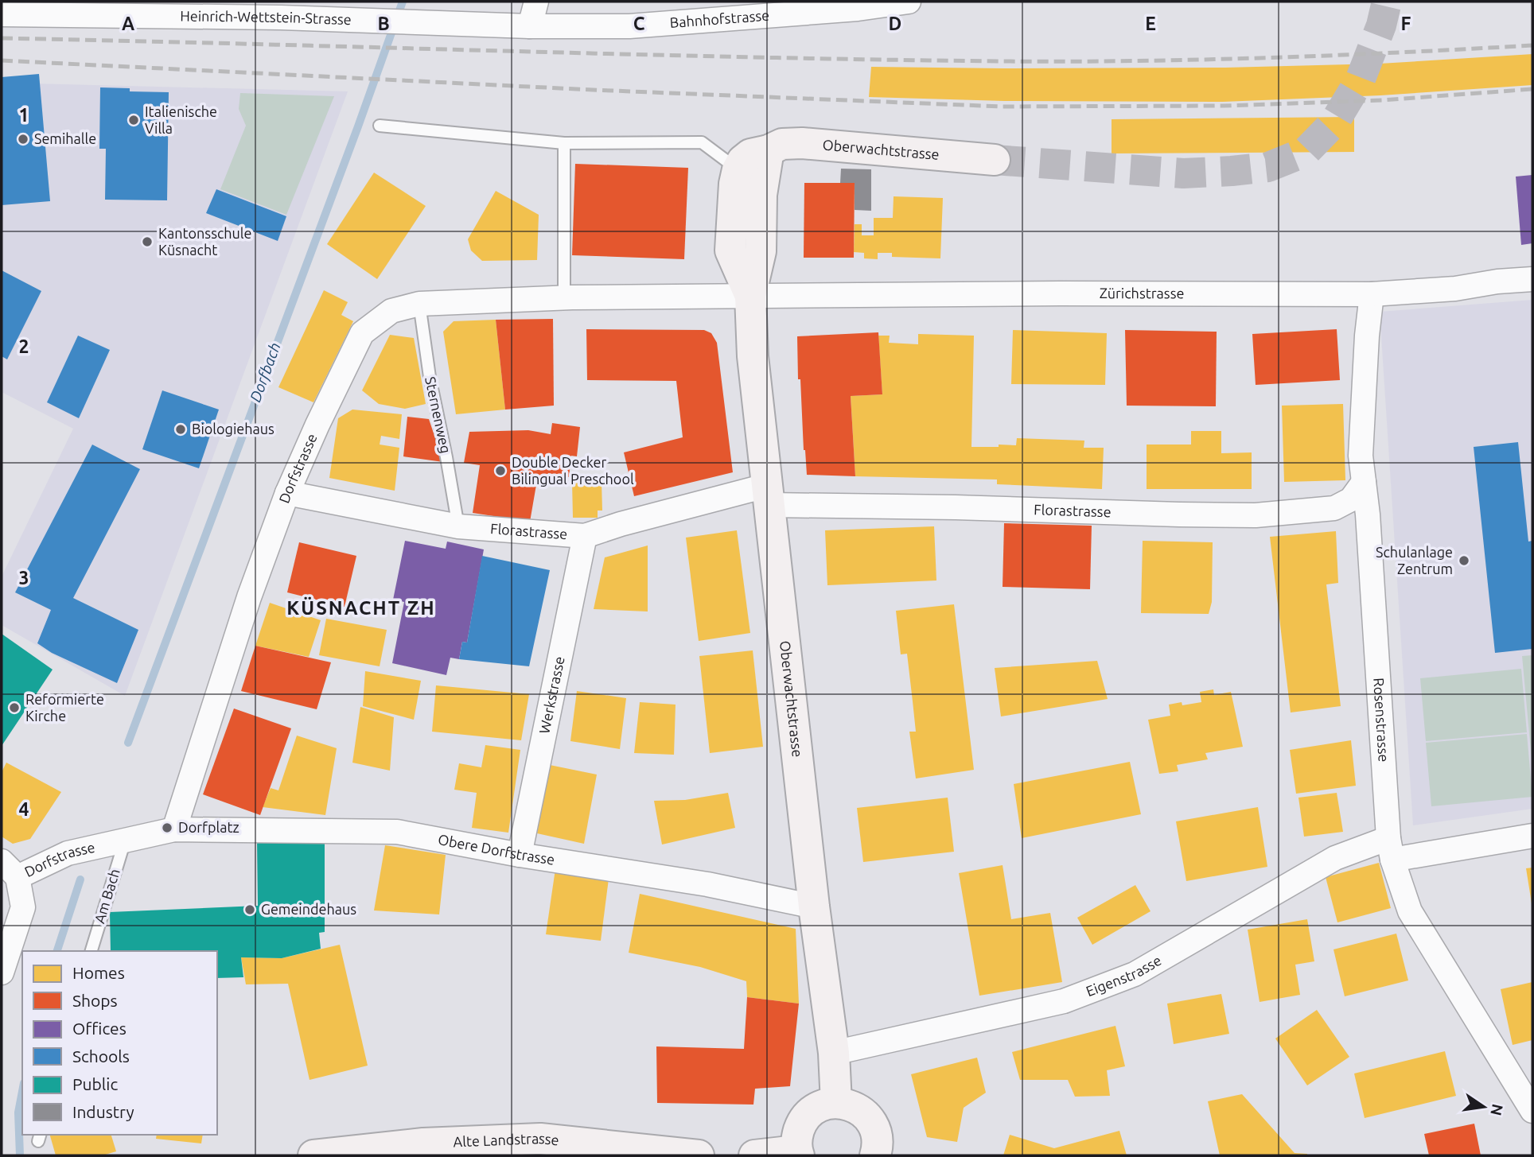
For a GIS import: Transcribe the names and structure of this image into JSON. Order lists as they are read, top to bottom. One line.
{"streets":{"main road":["Oberwachtstrasse","Alte Landstrasse"],"street":["Heinrich-Wettstein-Strasse","Bahnhofstrasse","Zürichstrasse","Dorfstrasse","Florastrasse","Werkstrasse","Rosenstrasse","Obere Dorfstrasse","Eigenstrasse"],"lane":["Sternenweg","Am Bach"]},"crossings":[["Heinrich-Wettstein-Strasse","Bahnhofstrasse"],["Oberwachtstrasse","Zürichstrasse"],["Oberwachtstrasse","Dorfstrasse"],["Oberwachtstrasse","Florastrasse"],["Oberwachtstrasse","Obere Dorfstrasse"],["Oberwachtstrasse","Eigenstrasse"],["Zürichstrasse","Dorfstrasse"],["Zürichstrasse","Rosenstrasse"],["Sternenweg","Dorfstrasse"],["Sternenweg","Florastrasse"],["Dorfstrasse","Florastrasse"],["Dorfstrasse","Obere Dorfstrasse"],["Dorfstrasse","Am Bach"],["Florastrasse","Werkstrasse"],["Florastrasse","Rosenstrasse"],["Werkstrasse","Obere Dorfstrasse"],["Rosenstrasse","Eigenstrasse"]],"districts":["KÜSNACHT ZH"],"water":["Dorfbach"],"places":["Italienische Villa","Semihalle","Kantonsschule Küsnacht","Biologiehaus","Double Decker Bilingual Preschool","Schulanlage Zentrum","Reformierte Kirche","Dorfplatz","Gemeindehaus"],"legend":["Homes","Shops","Offices","Schools","Public","Industry"],"north":"right","grid":{"columns":["A","B","C","D","E","F"],"rows":["1","2","3","4"]}}
